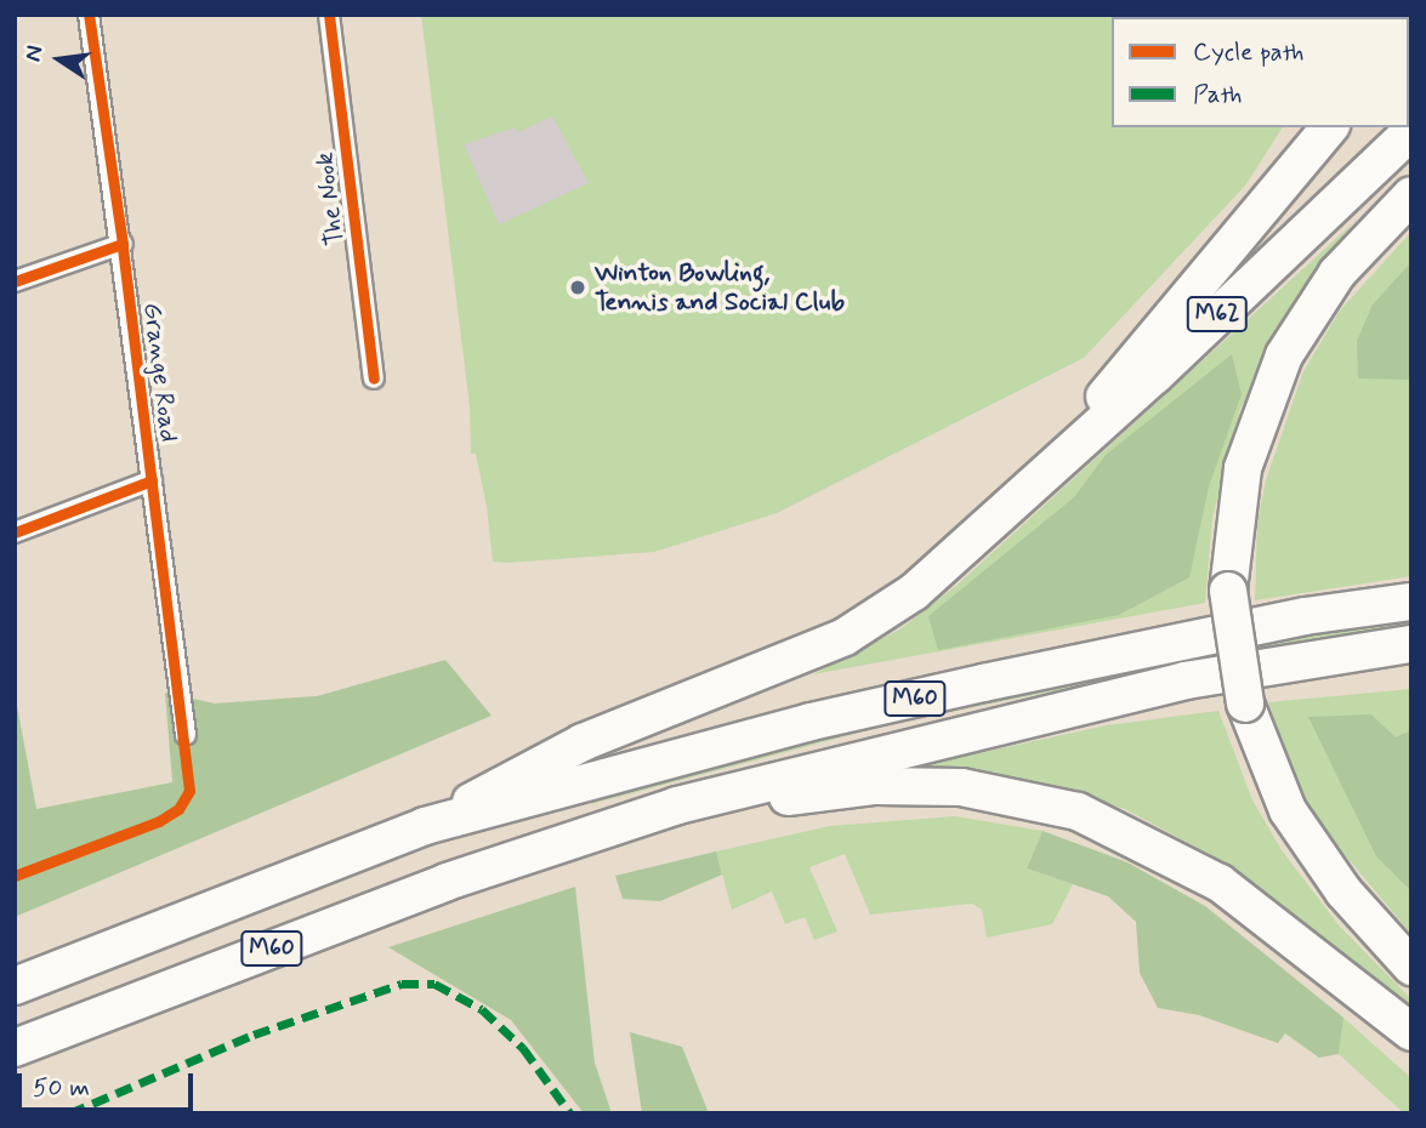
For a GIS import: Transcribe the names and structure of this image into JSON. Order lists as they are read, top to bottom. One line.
{"streets":{"highway":["M62","M60"],"street":["The Nook","Grange Road"]},"crossings":[["M62","M60"]],"places":["Winton Bowling, Tennis and Social Club"],"legend":["Cycle path","Path"],"scale_bar":"50 m","north":"left"}
